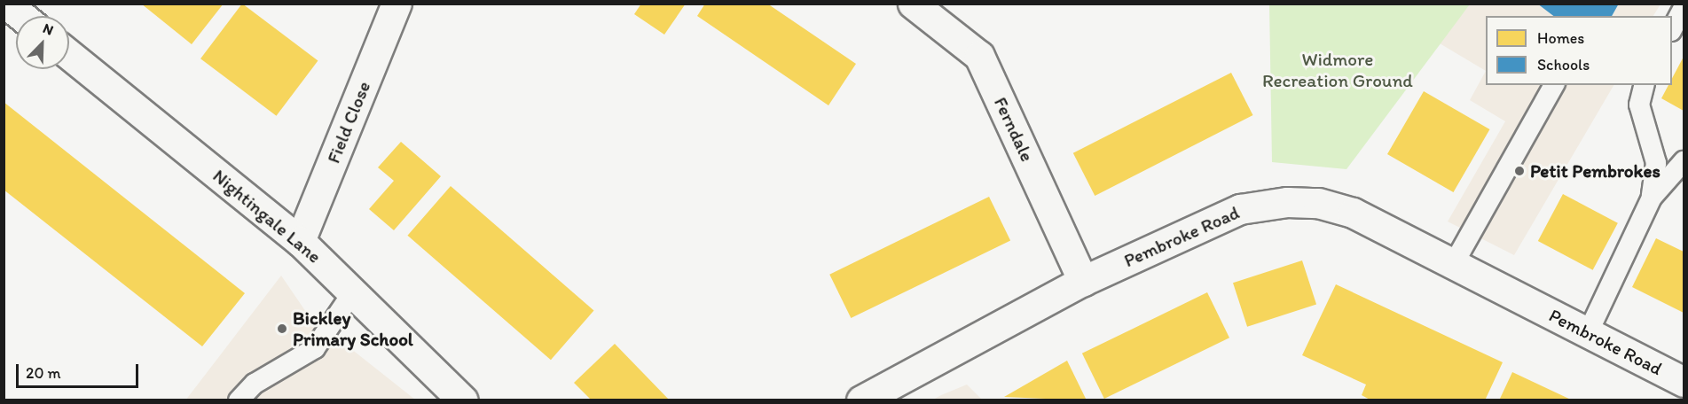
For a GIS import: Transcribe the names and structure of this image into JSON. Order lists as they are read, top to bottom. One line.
{"streets":{"street":["Field Close","Ferndale","Nightingale Lane","Pembroke Road"]},"crossings":[["Field Close","Nightingale Lane"],["Ferndale","Pembroke Road"]],"parks":["Widmore Recreation Ground"],"places":["Petit Pembrokes","Bickley Primary School"],"legend":["Homes","Schools"],"scale_bar":"20 m","north":"top right"}
